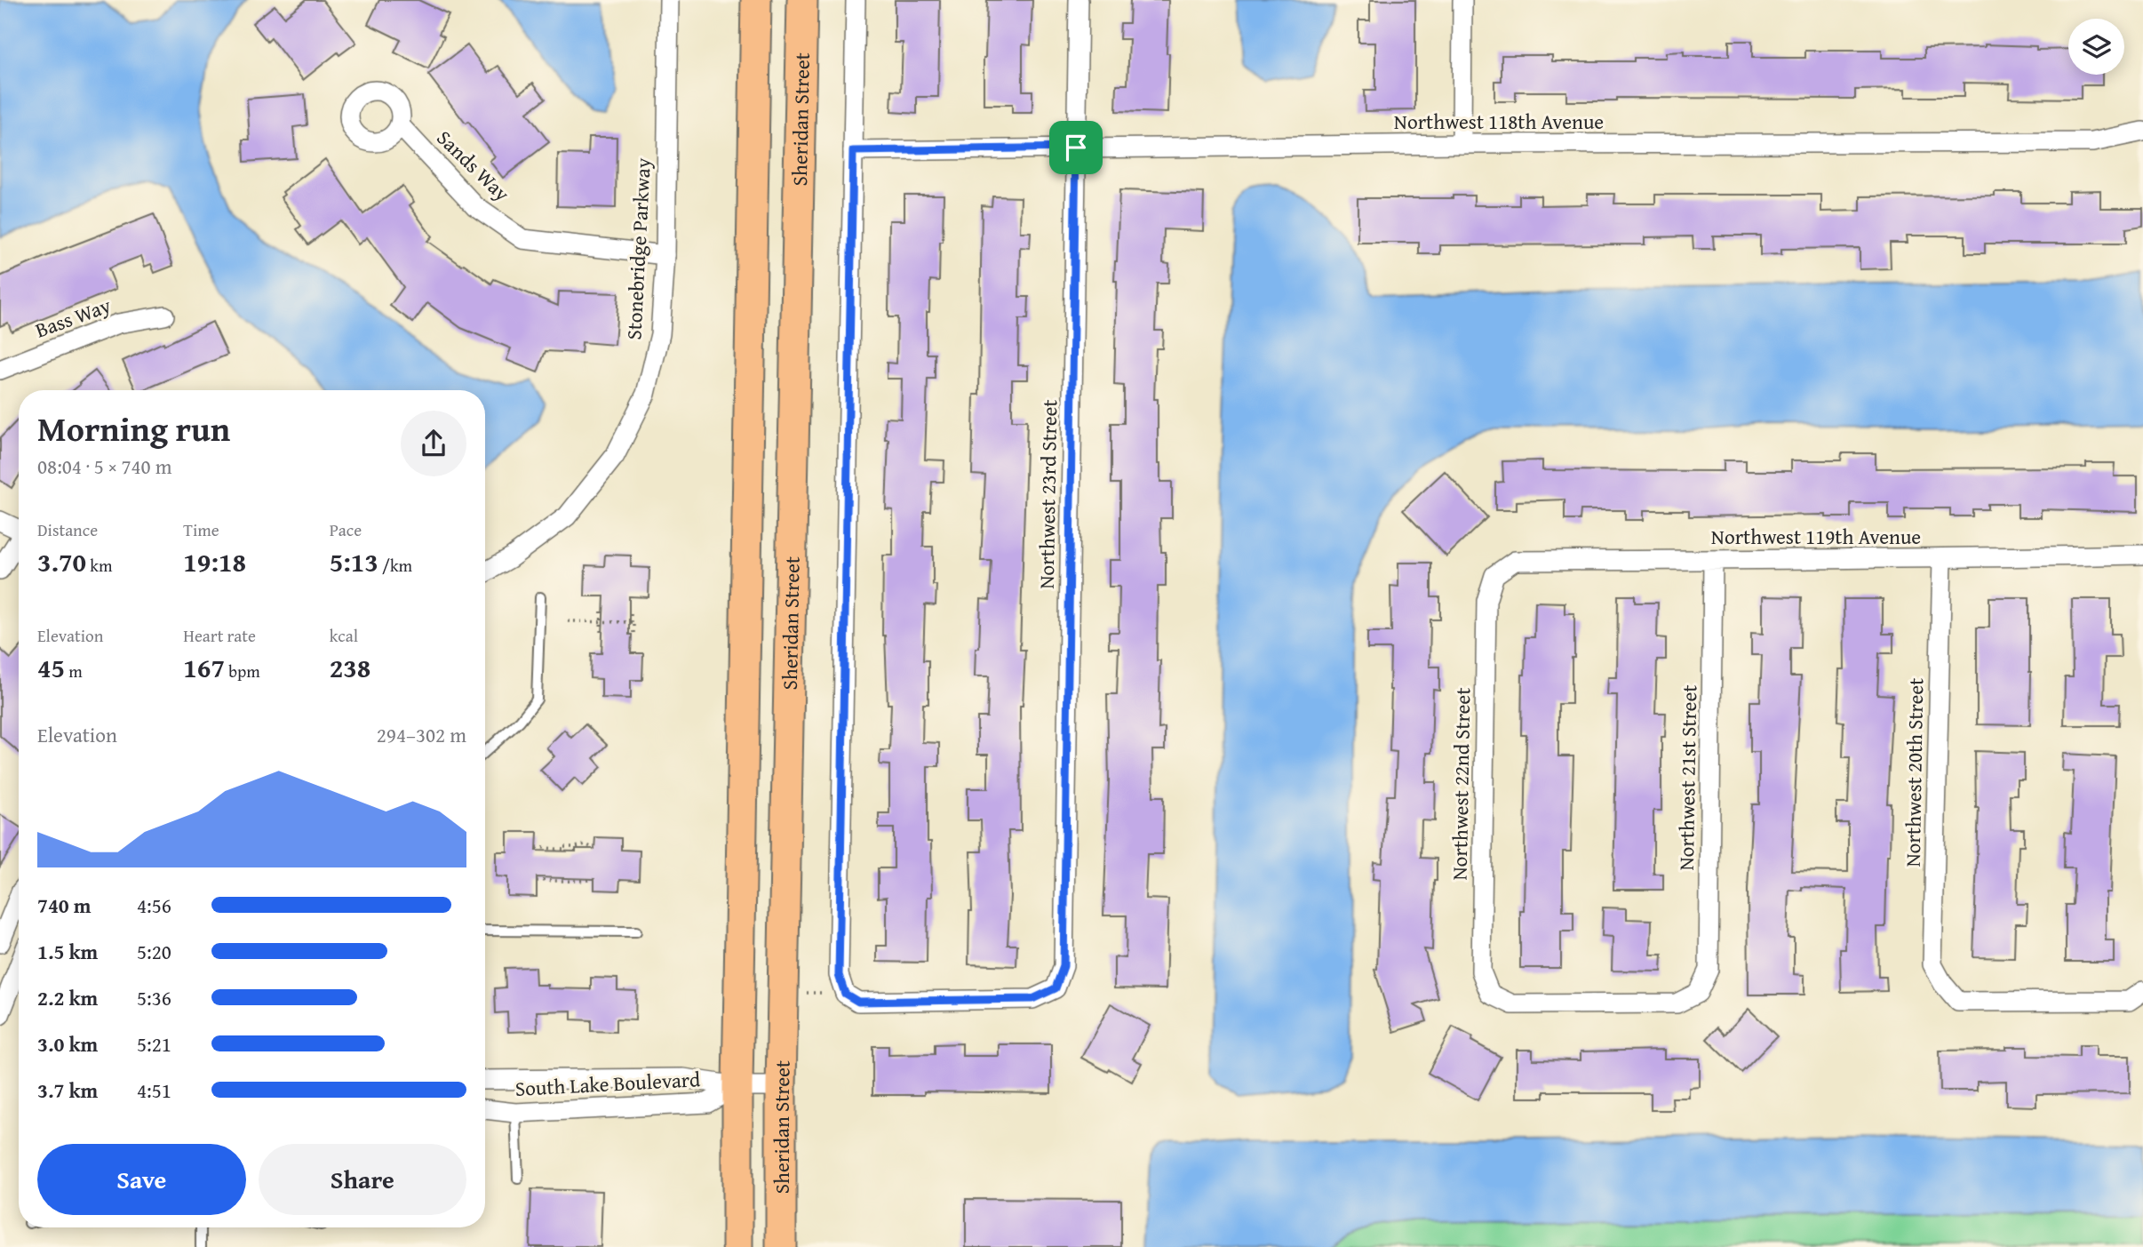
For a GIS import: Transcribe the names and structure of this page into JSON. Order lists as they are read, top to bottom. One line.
{"streets":{"main road":["Sheridan Street"],"street":["Northwest 118th Avenue","Sands Way","Stonebridge Parkway","Bass Way","Northwest 23rd Street","Northwest 119th Avenue","Northwest 20th Street","Northwest 21st Street","Northwest 22nd Street","South Lake Boulevard"]},"crossings":[["Sheridan Street","South Lake Boulevard"],["Northwest 118th Avenue","Northwest 23rd Street"],["Sands Way","Stonebridge Parkway"],["Northwest 119th Avenue","Northwest 20th Street"],["Northwest 119th Avenue","Northwest 21st Street"],["Northwest 119th Avenue","Northwest 22nd Street"],["Northwest 21st Street","Northwest 22nd Street"]],"page":{"heading":["Morning run","08:04 · 5 × 740 m"],"stats":[["Distance","3.70 km"],["Time","19:18"],["Pace","5:13 /km"],["Elevation","45 m"],["Heart rate","167 bpm"],["kcal","238"]],"chart":["Elevation","294–302 m"],"list":[{"name":"740 m","note":"4:56"},{"name":"1.5 km","note":"5:20"},{"name":"2.2 km","note":"5:36"},{"name":"3.0 km","note":"5:21"},{"name":"3.7 km","note":"4:51"}],"buttons":["Save","Share"]}}
